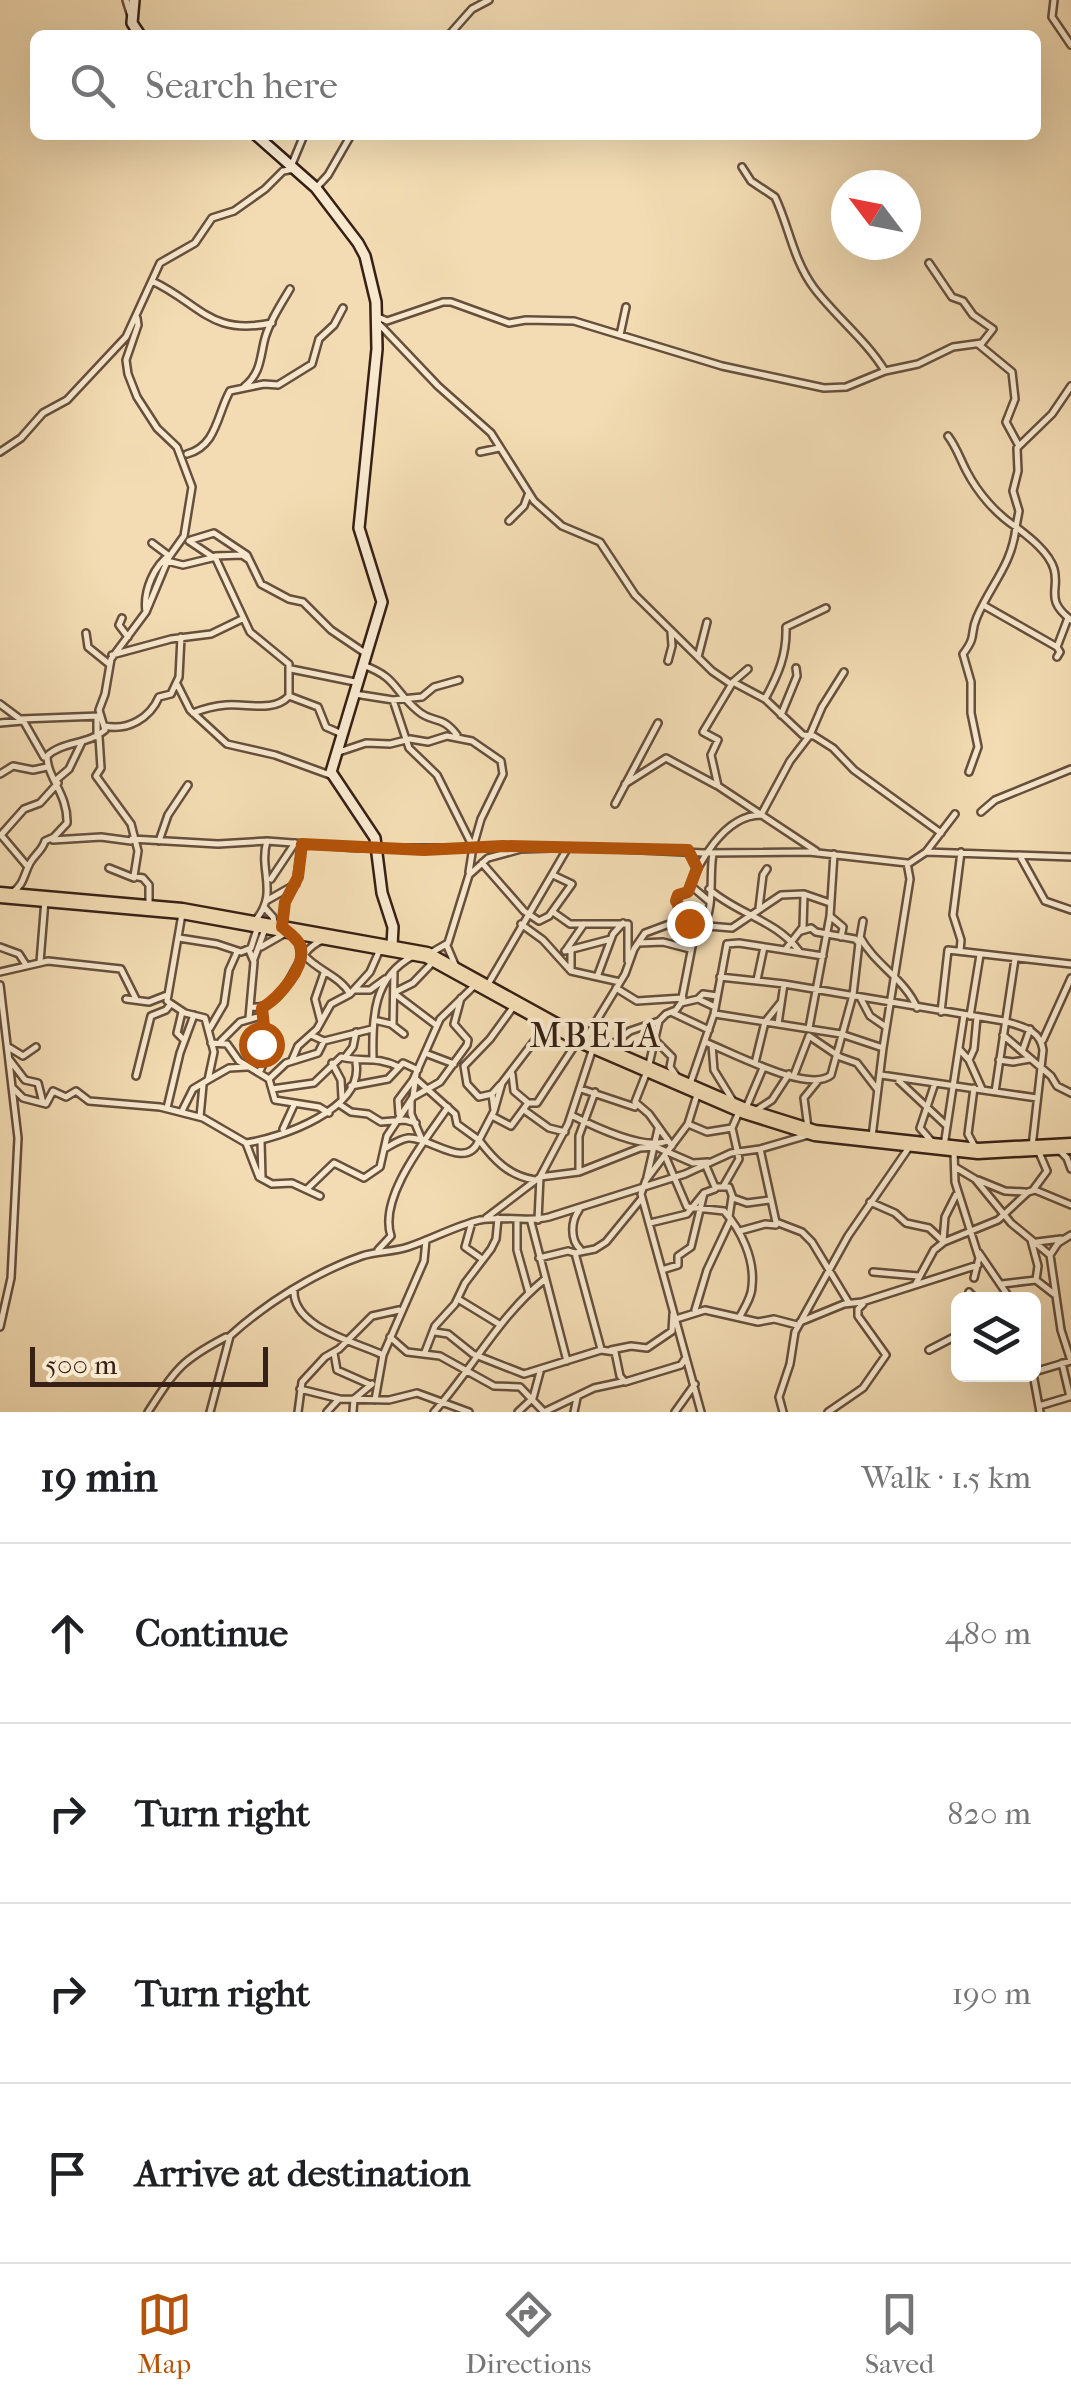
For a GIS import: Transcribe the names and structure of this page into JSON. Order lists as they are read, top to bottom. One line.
{"districts":["MBELA"],"scale_bar":"500 m","north":"top left","page":{"search":"Search here","scale":"500 m","heading":["19 min","Walk · 1.5 km"],"list":[["Continue","480 m"],["Turn right","820 m"],["Turn right","190 m"],"Arrive at destination"],"nav":["Map","Directions","Saved"]}}
